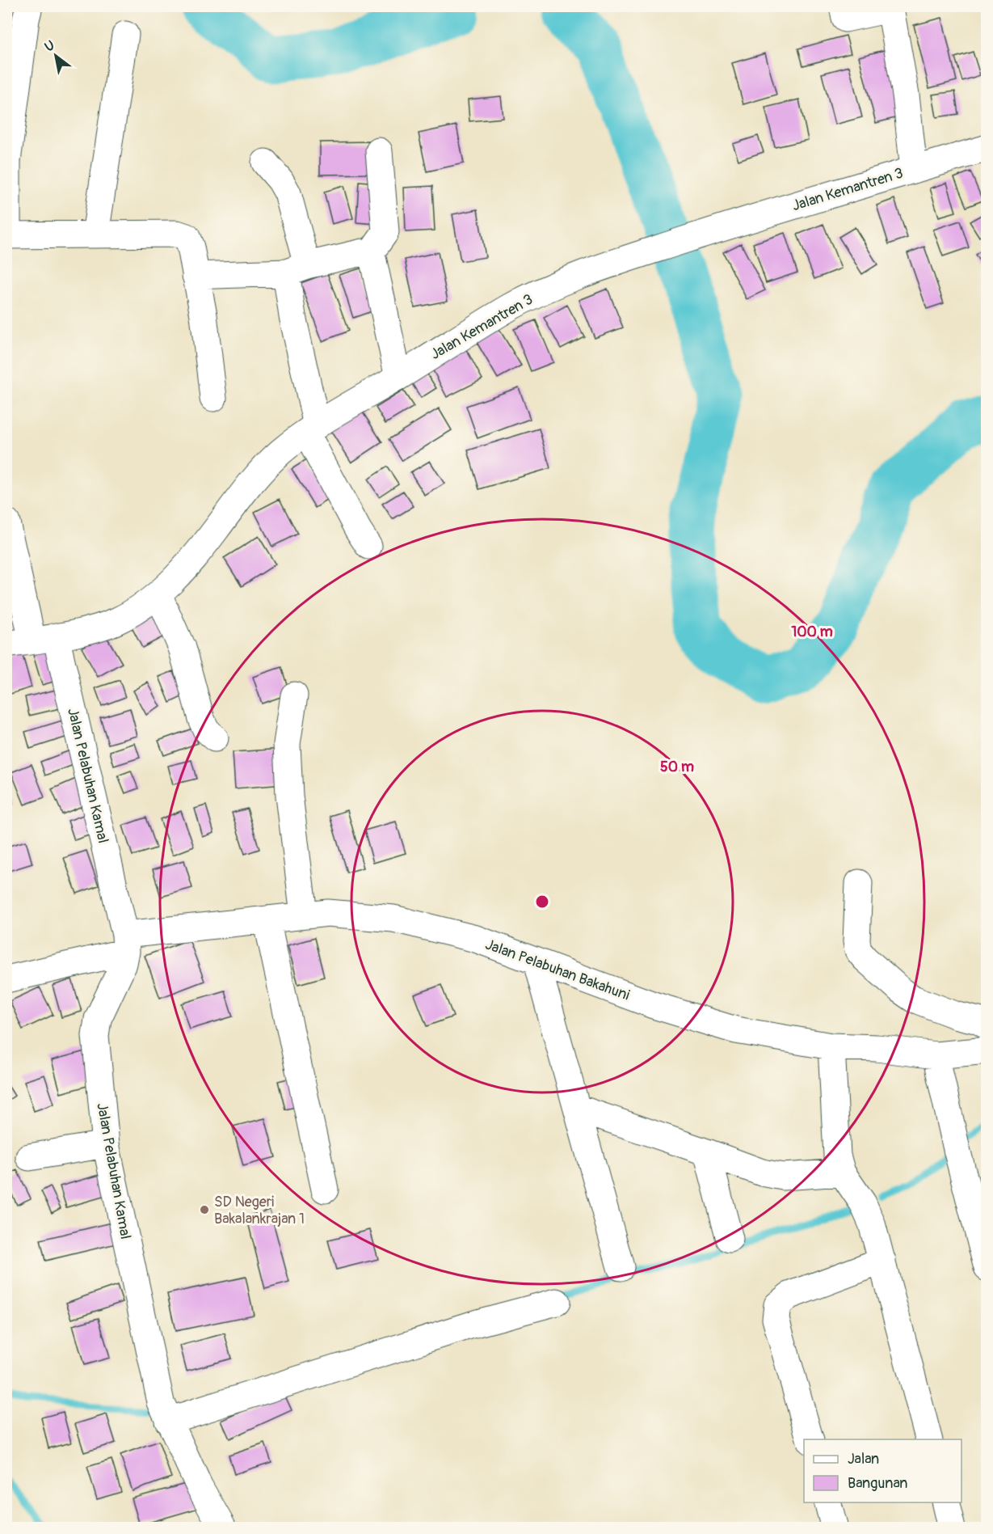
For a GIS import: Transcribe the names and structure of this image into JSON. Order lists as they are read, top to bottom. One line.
{"streets":{"street":["Jalan Kemantren 3","Jalan Pelabuhan Kamal","Jalan Pelabuhan Bakahuni"]},"crossings":[["Jalan Kemantren 3","Jalan Pelabuhan Kamal"],["Jalan Pelabuhan Kamal","Jalan Pelabuhan Bakahuni"]],"places":["SD Negeri Bakalankrajan 1"],"legend":["Jalan","Bangunan"],"north":"top left","rings":["100 m","50 m"]}
